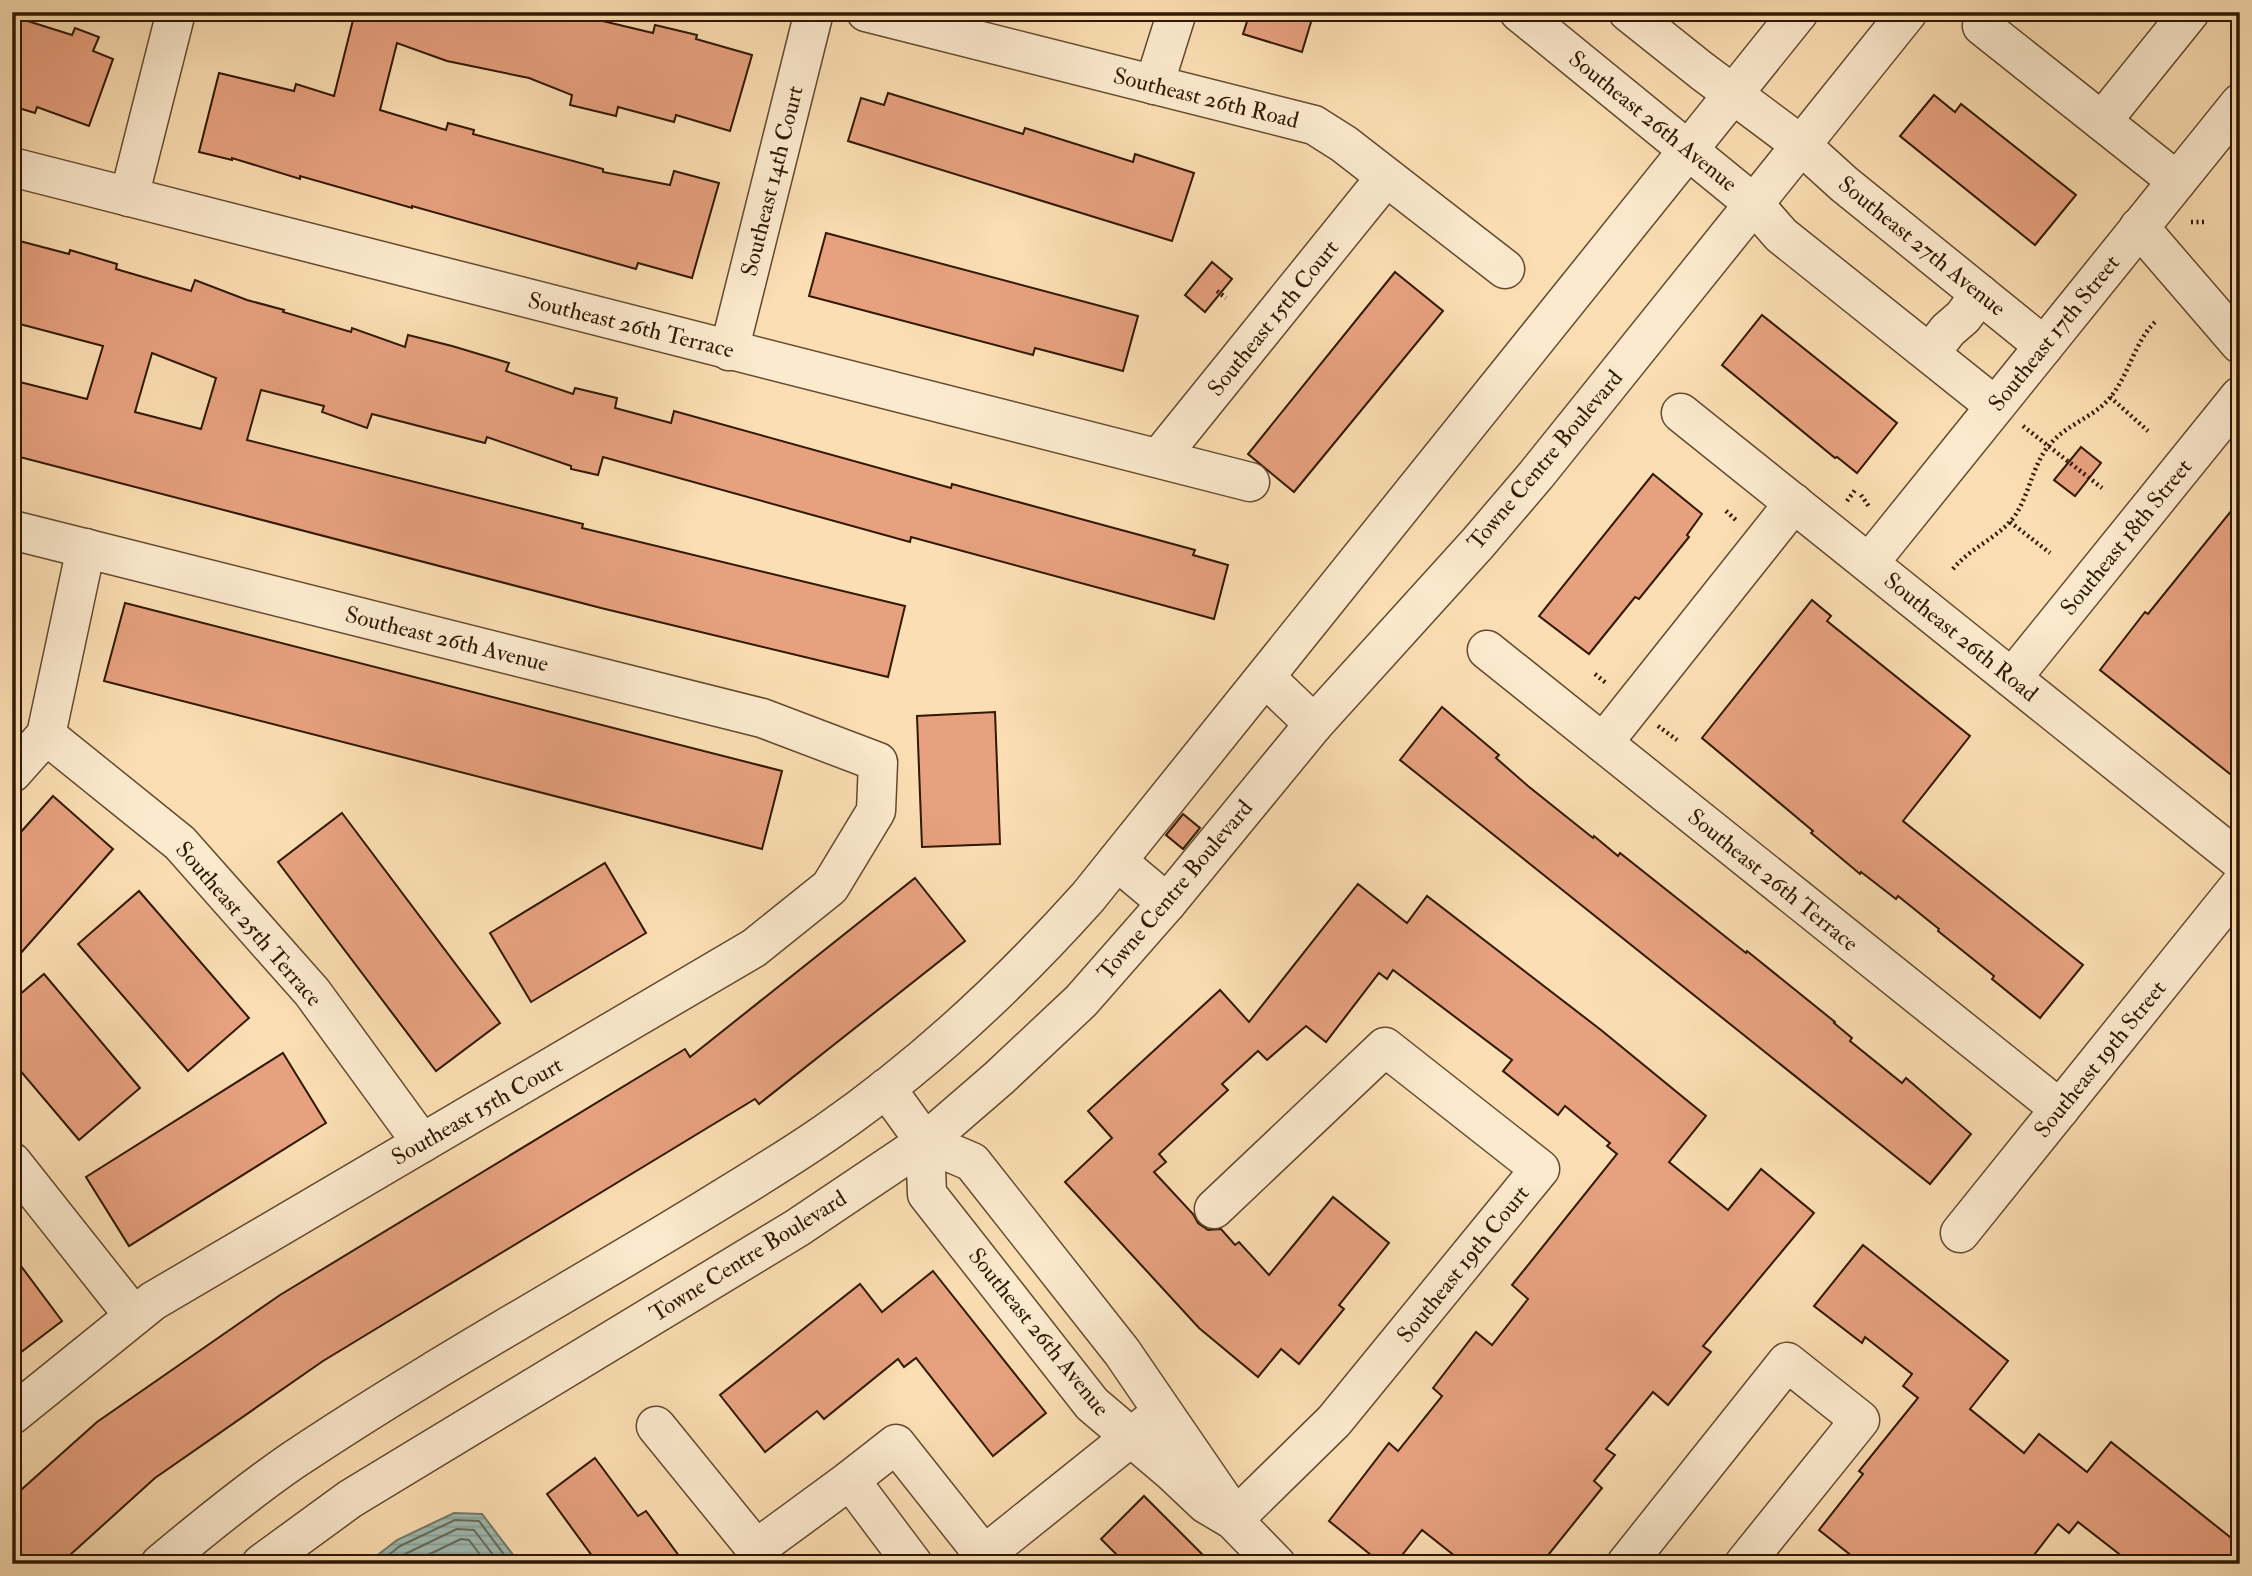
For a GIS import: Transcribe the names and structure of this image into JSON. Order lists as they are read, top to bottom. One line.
{"streets":{"street":["Southeast 26th Road","Southeast 26th Avenue","Southeast 14th Court","Southeast 27th Avenue","Southeast 15th Court","Southeast 26th Terrace","Southeast 17th Street","Towne Centre Boulevard","Southeast 18th Street","Southeast 25th Terrace","Southeast 19th Street","Southeast 19th Court"]},"crossings":[["Southeast 26th Road","Southeast 15th Court"],["Southeast 26th Road","Southeast 17th Street"],["Southeast 26th Road","Southeast 18th Street"],["Southeast 26th Avenue","Southeast 15th Court"],["Southeast 26th Avenue","Towne Centre Boulevard"],["Southeast 26th Avenue","Southeast 19th Court"],["Southeast 14th Court","Southeast 26th Terrace"],["Southeast 27th Avenue","Southeast 17th Street"],["Southeast 27th Avenue","Towne Centre Boulevard"],["Southeast 15th Court","Southeast 26th Terrace"],["Southeast 15th Court","Southeast 25th Terrace"],["Southeast 26th Terrace","Southeast 19th Street"]]}
